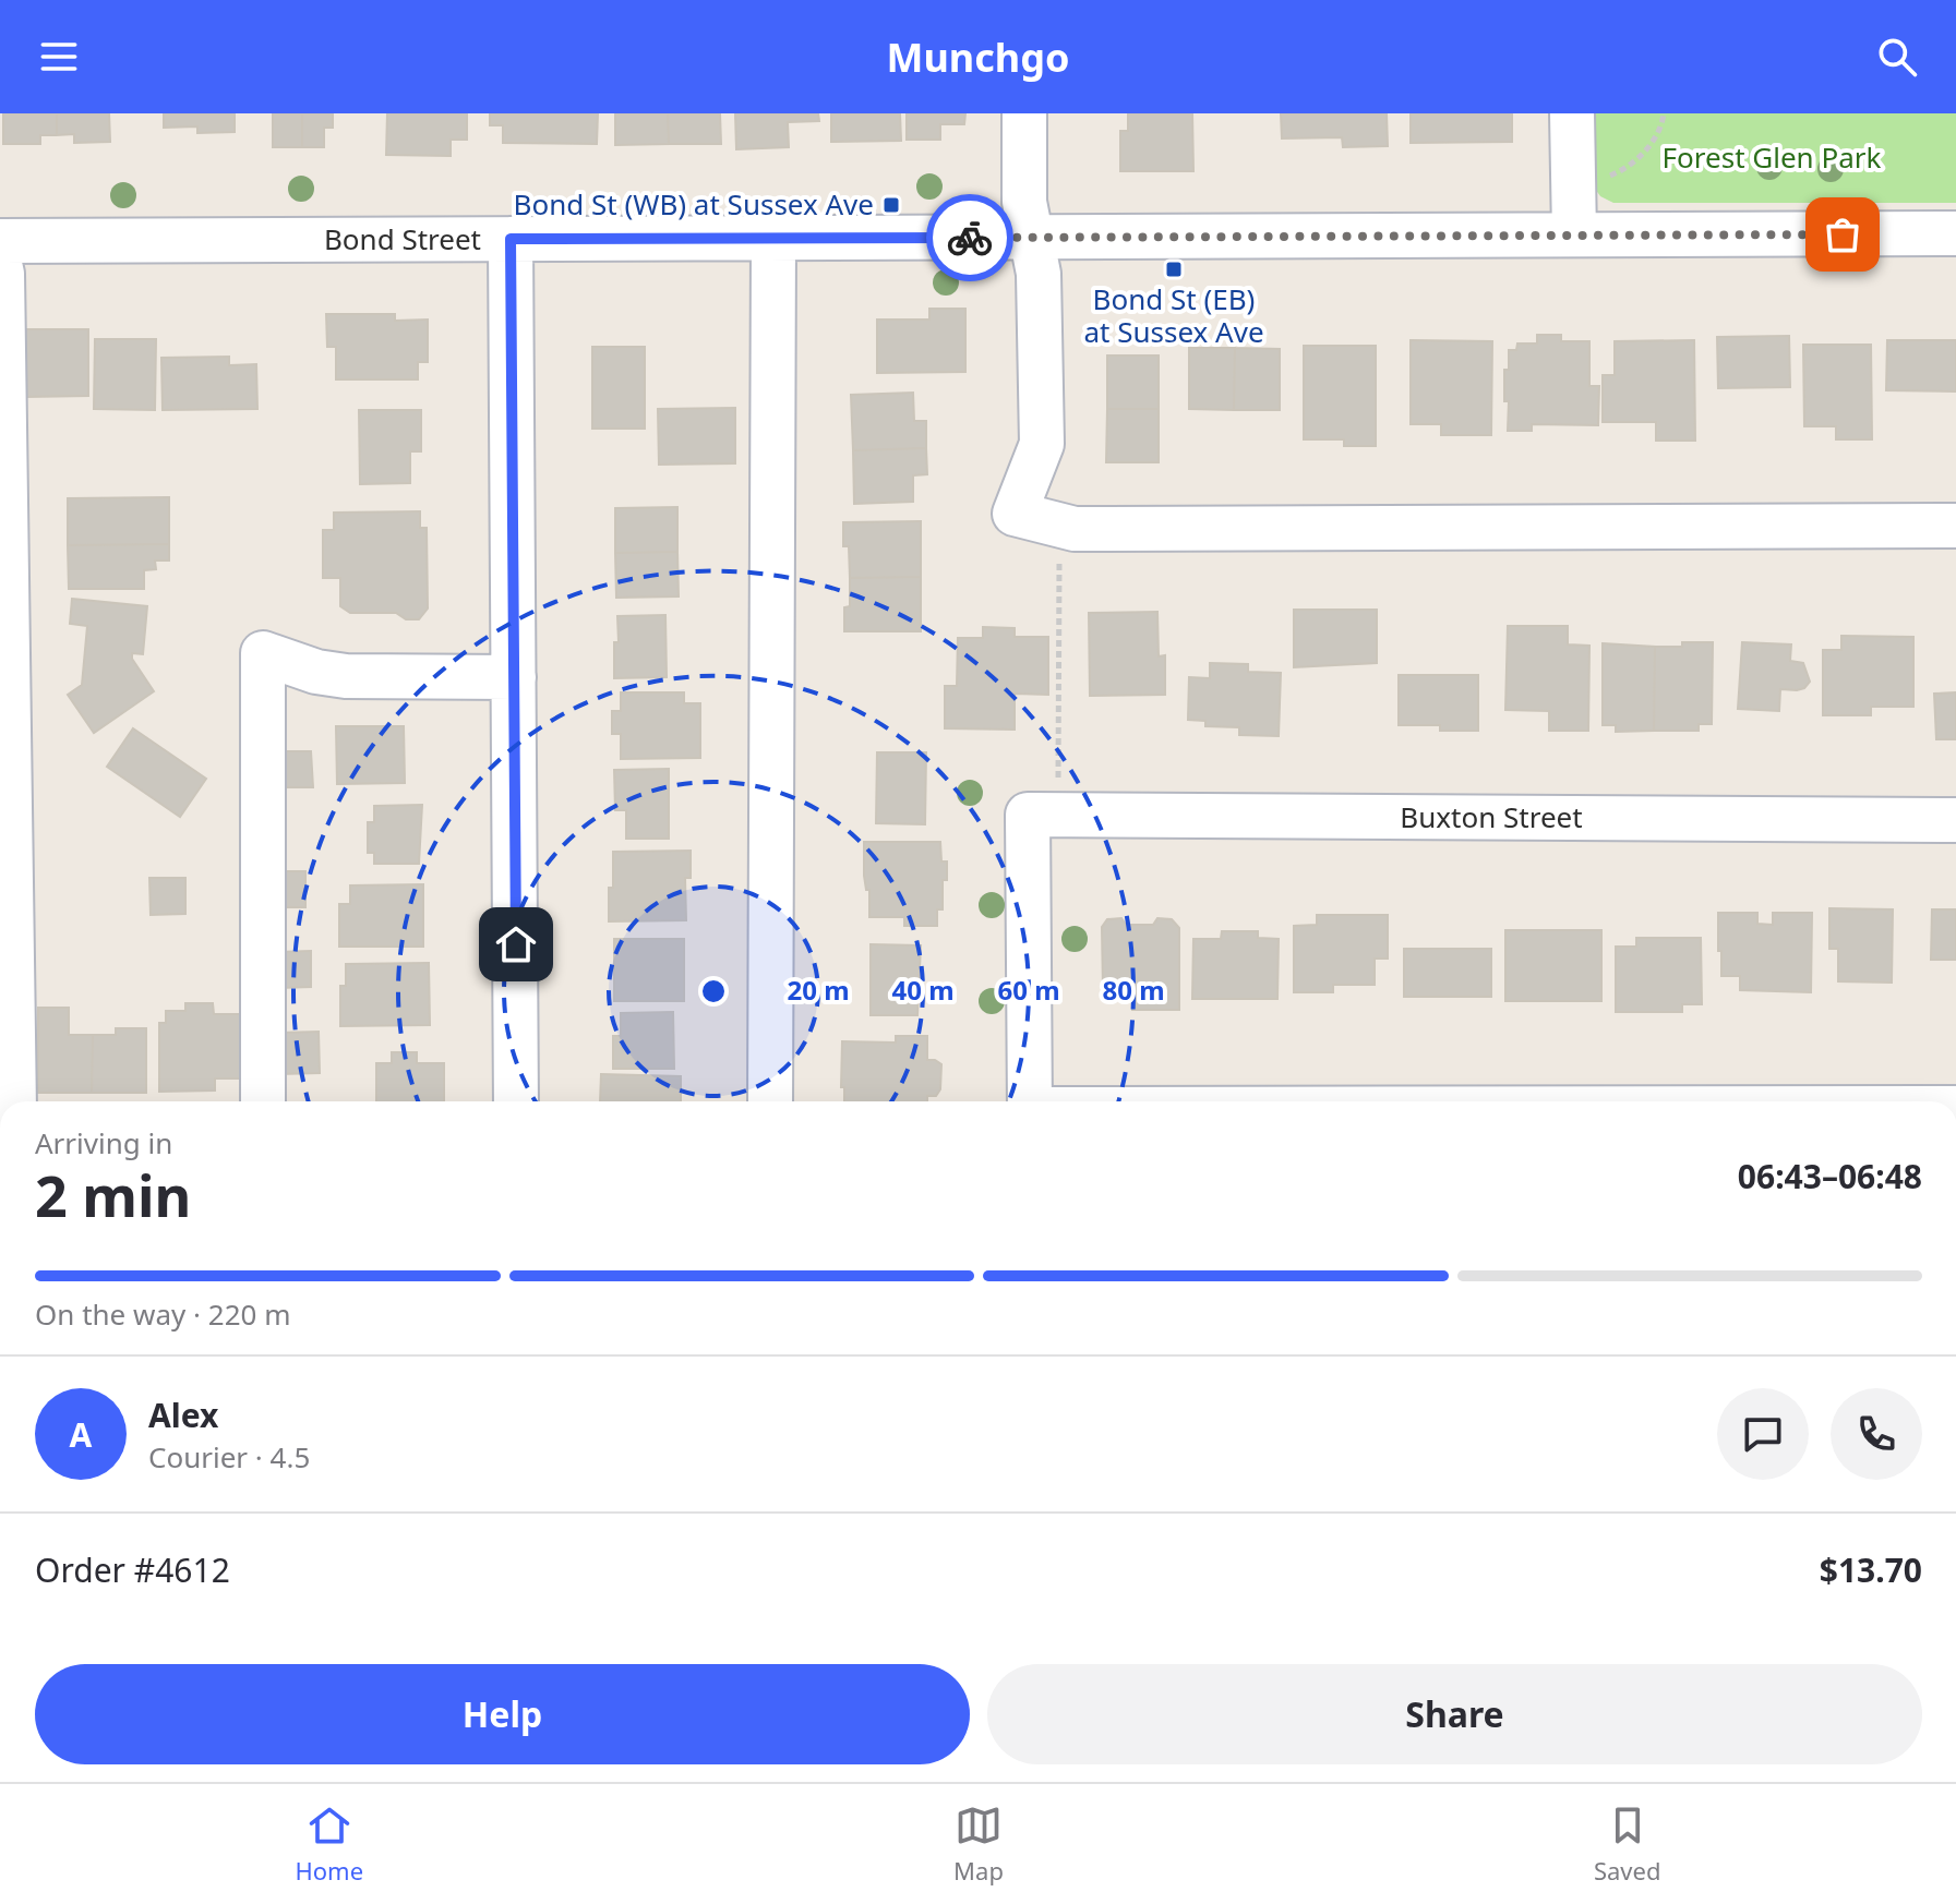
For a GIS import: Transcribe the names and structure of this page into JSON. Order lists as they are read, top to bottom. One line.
{"streets":{"street":["Bond Street","Buxton Street"]},"parks":["Forest Glen Park"],"places":{"transit":["Bond St (WB) at Sussex Ave","Bond St (EB) at Sussex Ave"]},"page":{"header":"Munchgo","heading":["2 min","Arriving in","06:43–06:48"],"panel":["Alex","Courier · 4.5","Order #4612","$13.70"],"bar":"On the way · 220 m","round":"A","buttons":["Help","Share"],"tabs":["Home","Map","Saved"]},"rings":["20 m","40 m","60 m","80 m"]}
